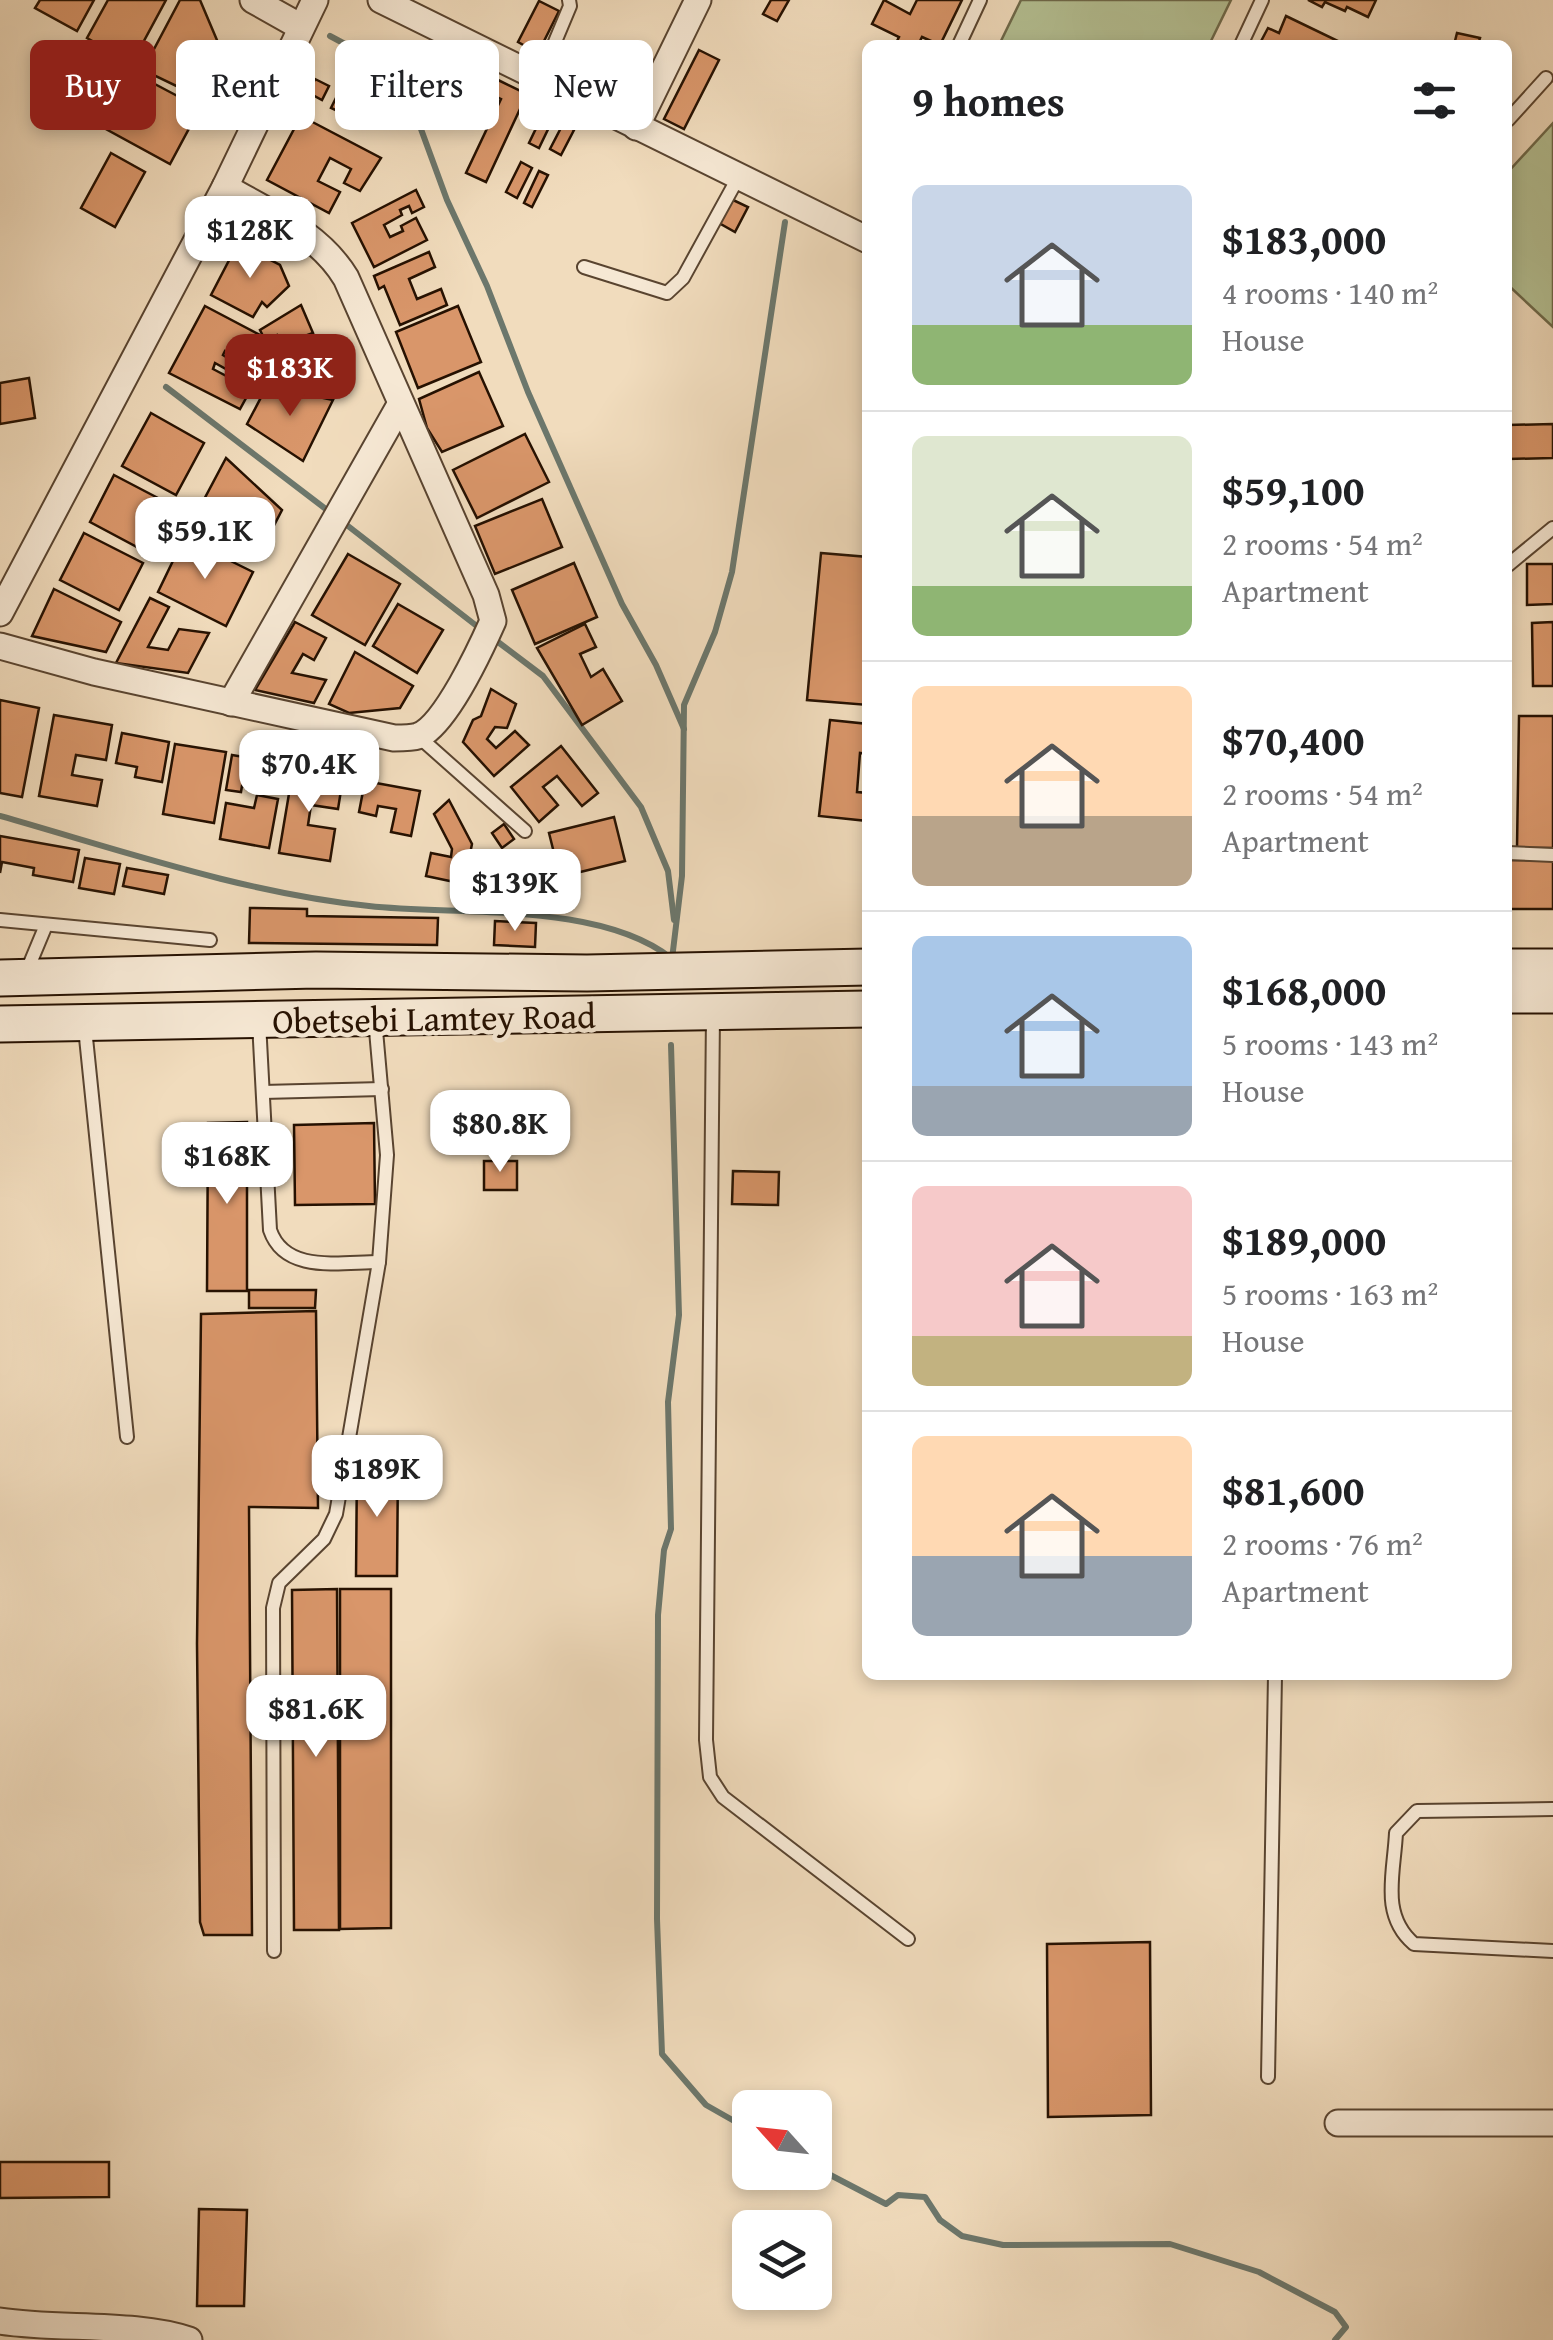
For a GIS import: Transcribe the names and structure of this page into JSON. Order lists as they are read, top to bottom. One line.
{"streets":{"main road":["Obetsebi Lamtey Road"]},"north":"top left","page":{"chip":["Buy","Rent","Filters","New"],"heading":"9 homes","list":[{"name":"$183,000","note":"4 rooms · 140 m² · House"},{"name":"$59,100","note":"2 rooms · 54 m² · Apartment"},{"name":"$70,400","note":"2 rooms · 54 m² · Apartment"},{"name":"$168,000","note":"5 rooms · 143 m² · House"},{"name":"$189,000","note":"5 rooms · 163 m² · House"},{"name":"$81,600","note":"2 rooms · 76 m² · Apartment"}],"price":["$128K","$183K","$59.1K","$70.4K","$139K","$80.8K","$168K","$189K","$81.6K"]}}
